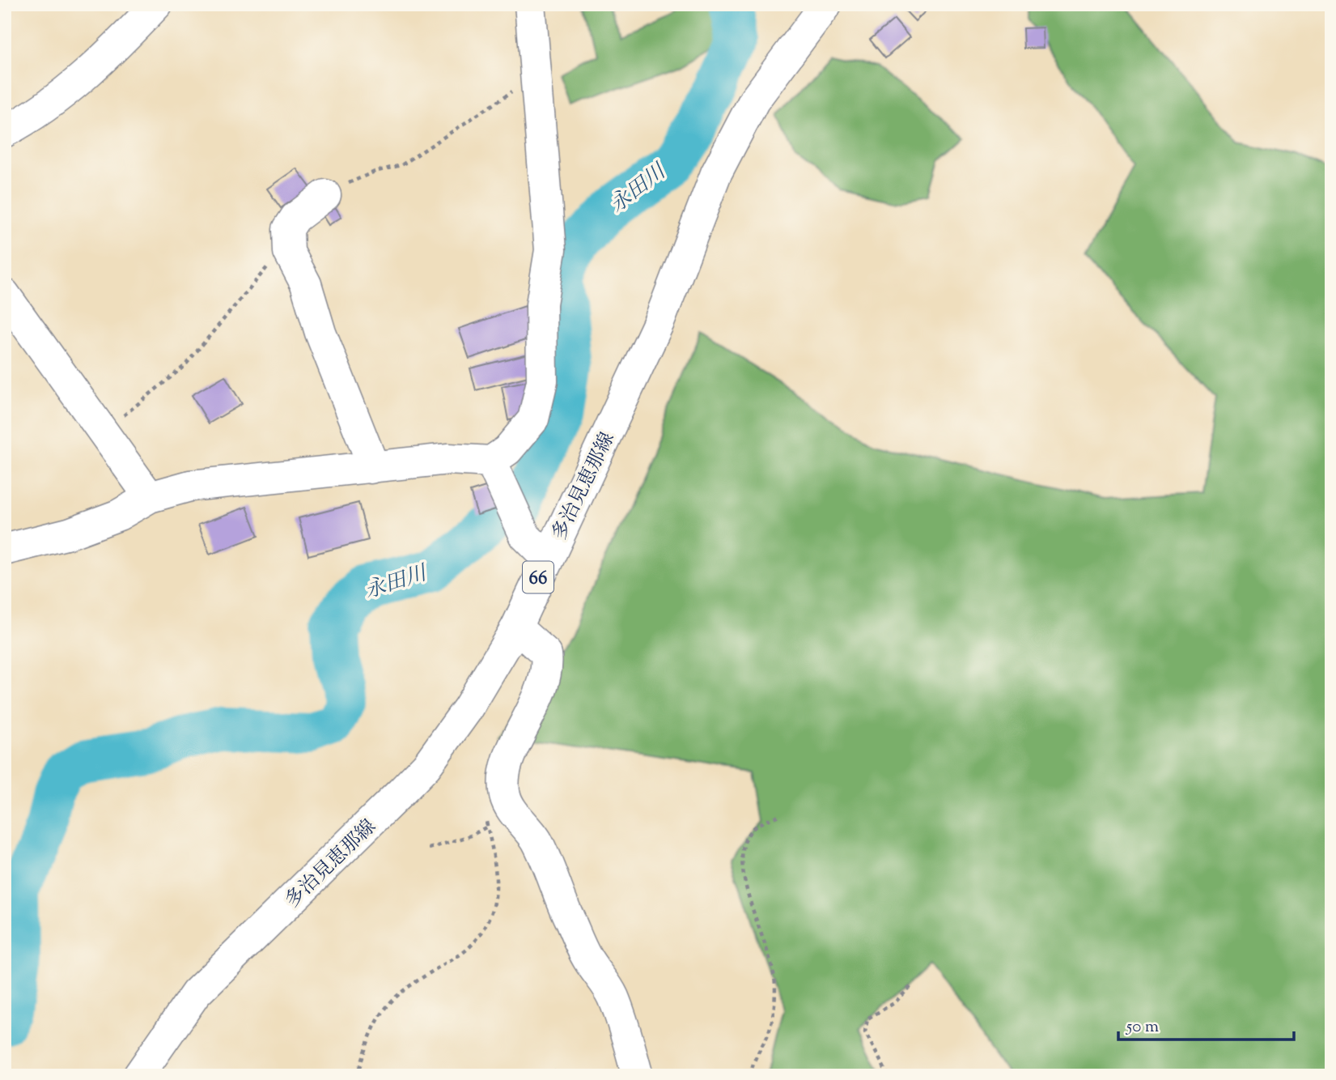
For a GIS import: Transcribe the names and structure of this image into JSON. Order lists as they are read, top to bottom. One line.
{"streets":{"street":["多治見恵那線","66"]},"water":["永田川"],"scale_bar":"50 m"}
